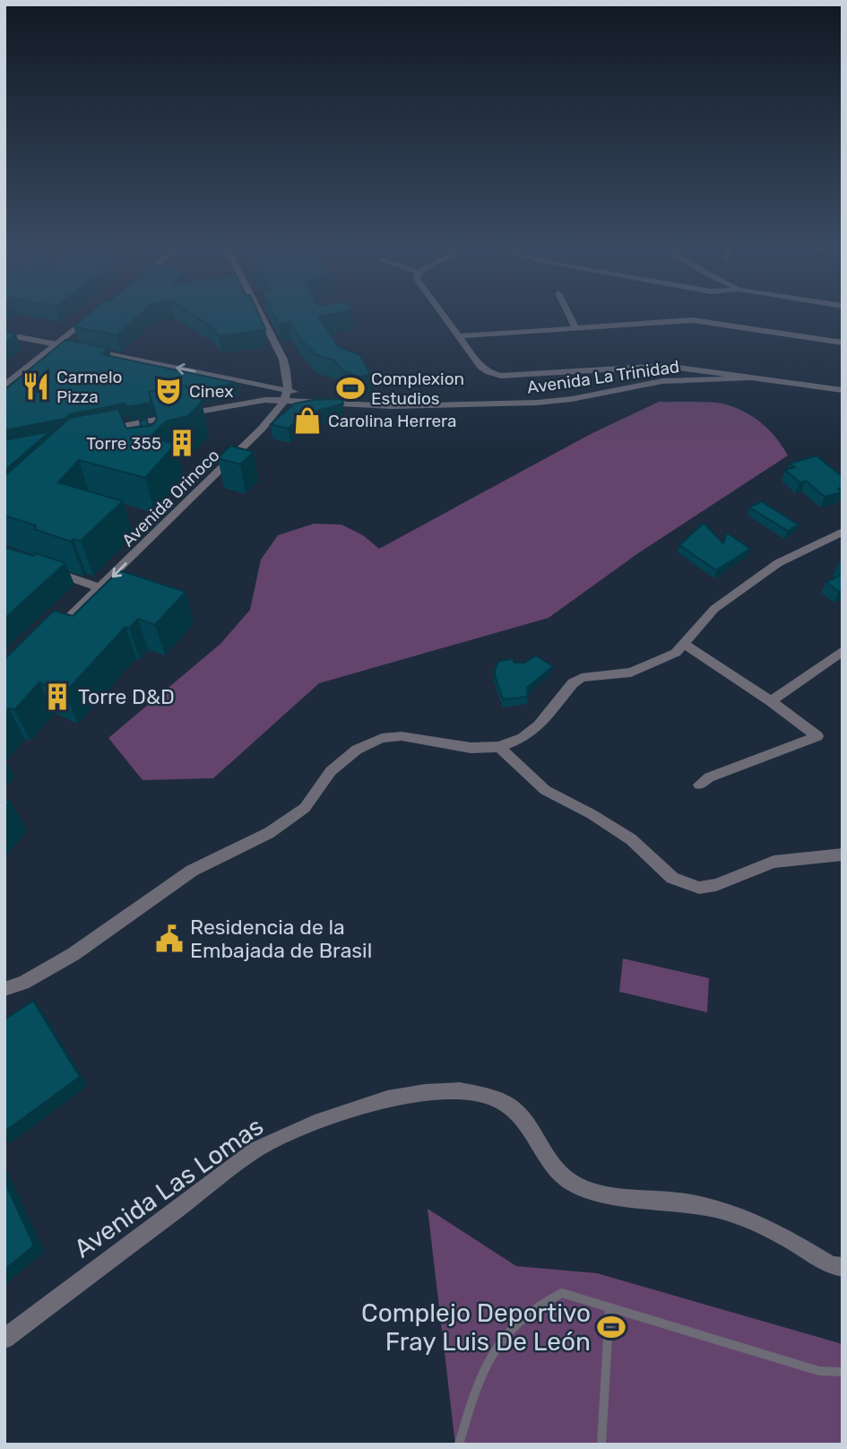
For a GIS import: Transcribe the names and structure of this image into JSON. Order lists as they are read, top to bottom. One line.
{"streets":{"street":["Avenida La Trinidad","Avenida Orinoco","Avenida Las Lomas"]},"crossings":[["Avenida La Trinidad","Avenida Orinoco"]],"one_way":["Avenida Orinoco"],"places":{"restaurant":["Carmelo Pizza"],"sports":["Complexion Estudios","Complejo Deportivo Fray Luis De León"],"theatre":["Cinex"],"shop":["Carolina Herrera"],"building":["Torre 355","Torre D&D"],"public building":["Residencia de la Embajada de Brasil"]}}
